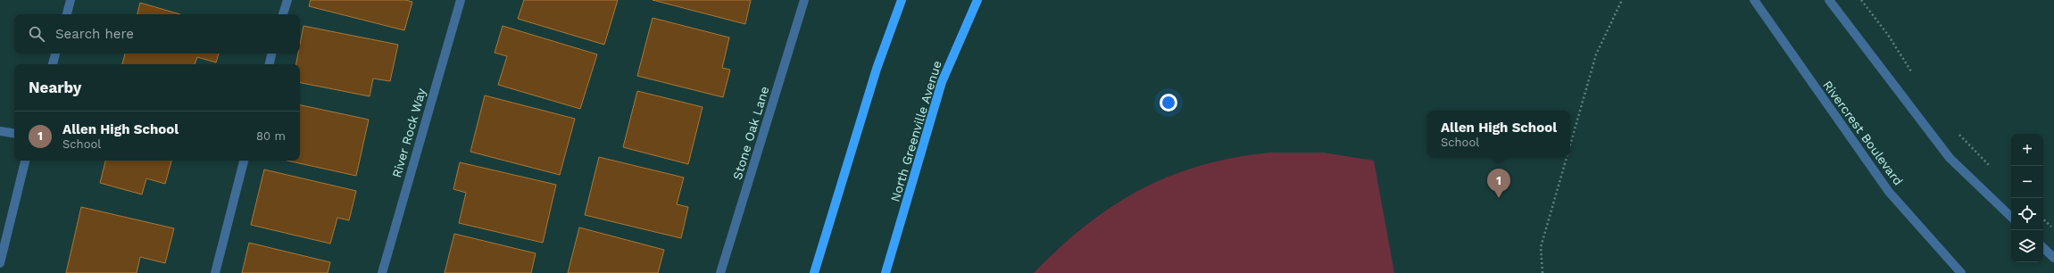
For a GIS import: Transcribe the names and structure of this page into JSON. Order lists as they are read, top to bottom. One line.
{"streets":{"main road":["North Greenville Avenue"],"street":["River Rock Way","Stone Oak Lane","Rivercrest Boulevard"]},"page":{"search":"Search here","heading":"Nearby","popup":["Allen High School","School"],"list":[{"mark":"1","name":"Allen High School","note":"School","value":"80 m"}],"map_buttons":["+","−"],"pins":"1"}}
